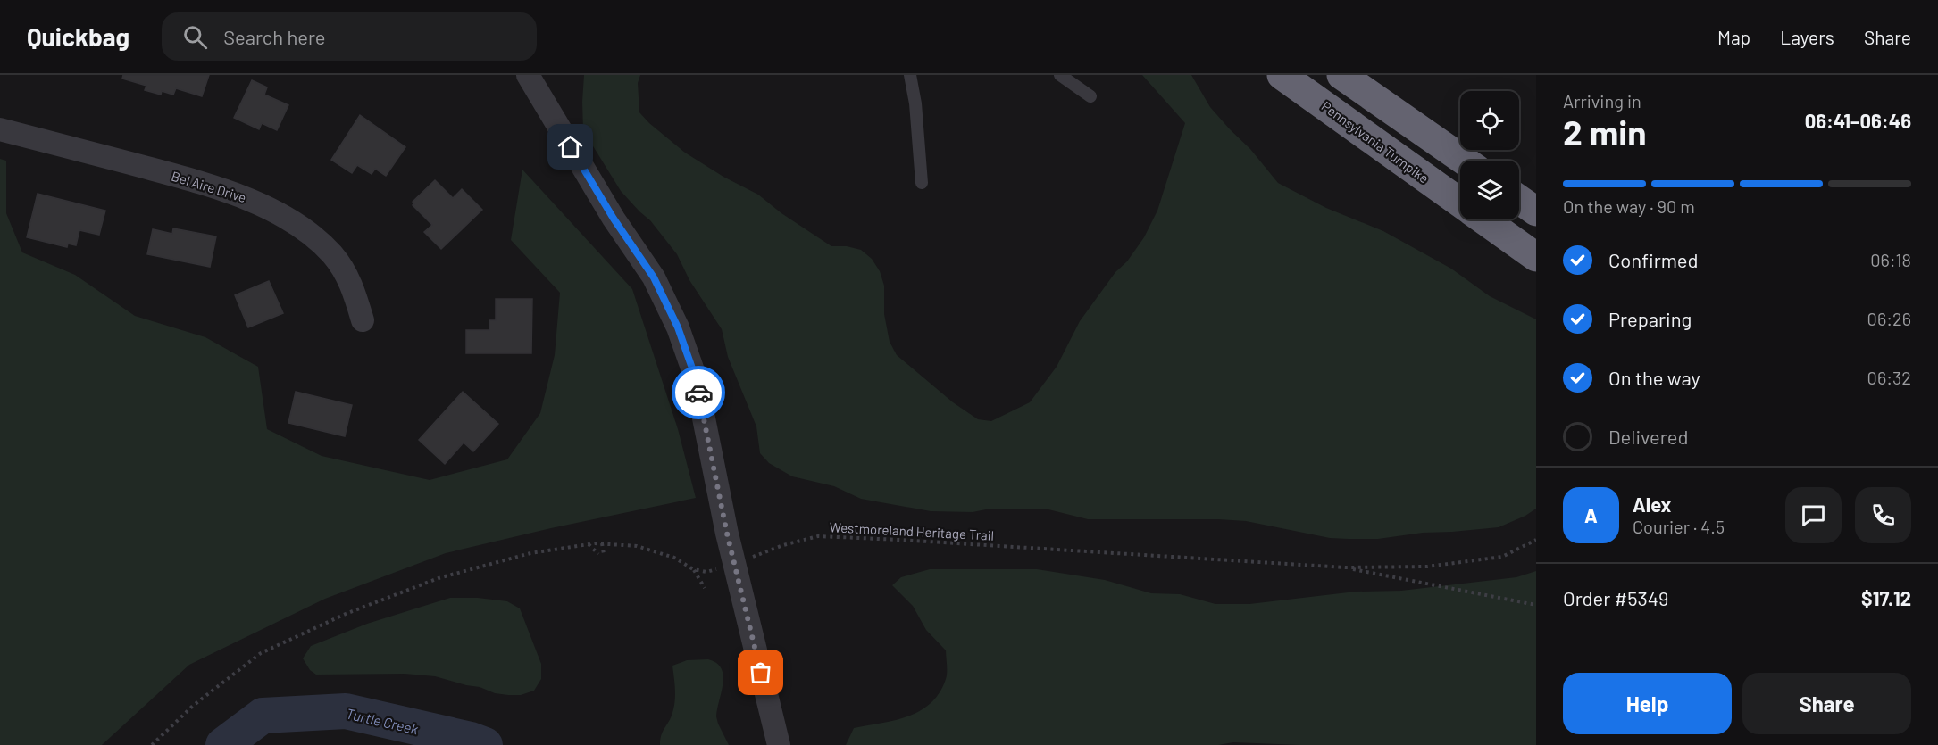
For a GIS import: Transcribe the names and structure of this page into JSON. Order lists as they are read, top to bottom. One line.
{"streets":{"highway":["Pennsylvania Turnpike"],"street":["Bel Aire Drive"],"path":["Westmoreland Heritage Trail"]},"water":["Turtle Creek"],"page":{"header":"Quickbag","search":"Search here","nav":["Map","Layers","Share"],"heading":["2 min","Arriving in","06:41–06:46"],"panel":["Alex","Courier · 4.5","Order #5349","$17.12"],"bar":"On the way · 90 m","list":[["Confirmed","06:18"],["Preparing","06:26"],["On the way","06:32"],"Delivered"],"round":"A","buttons":["Help","Share"]}}
